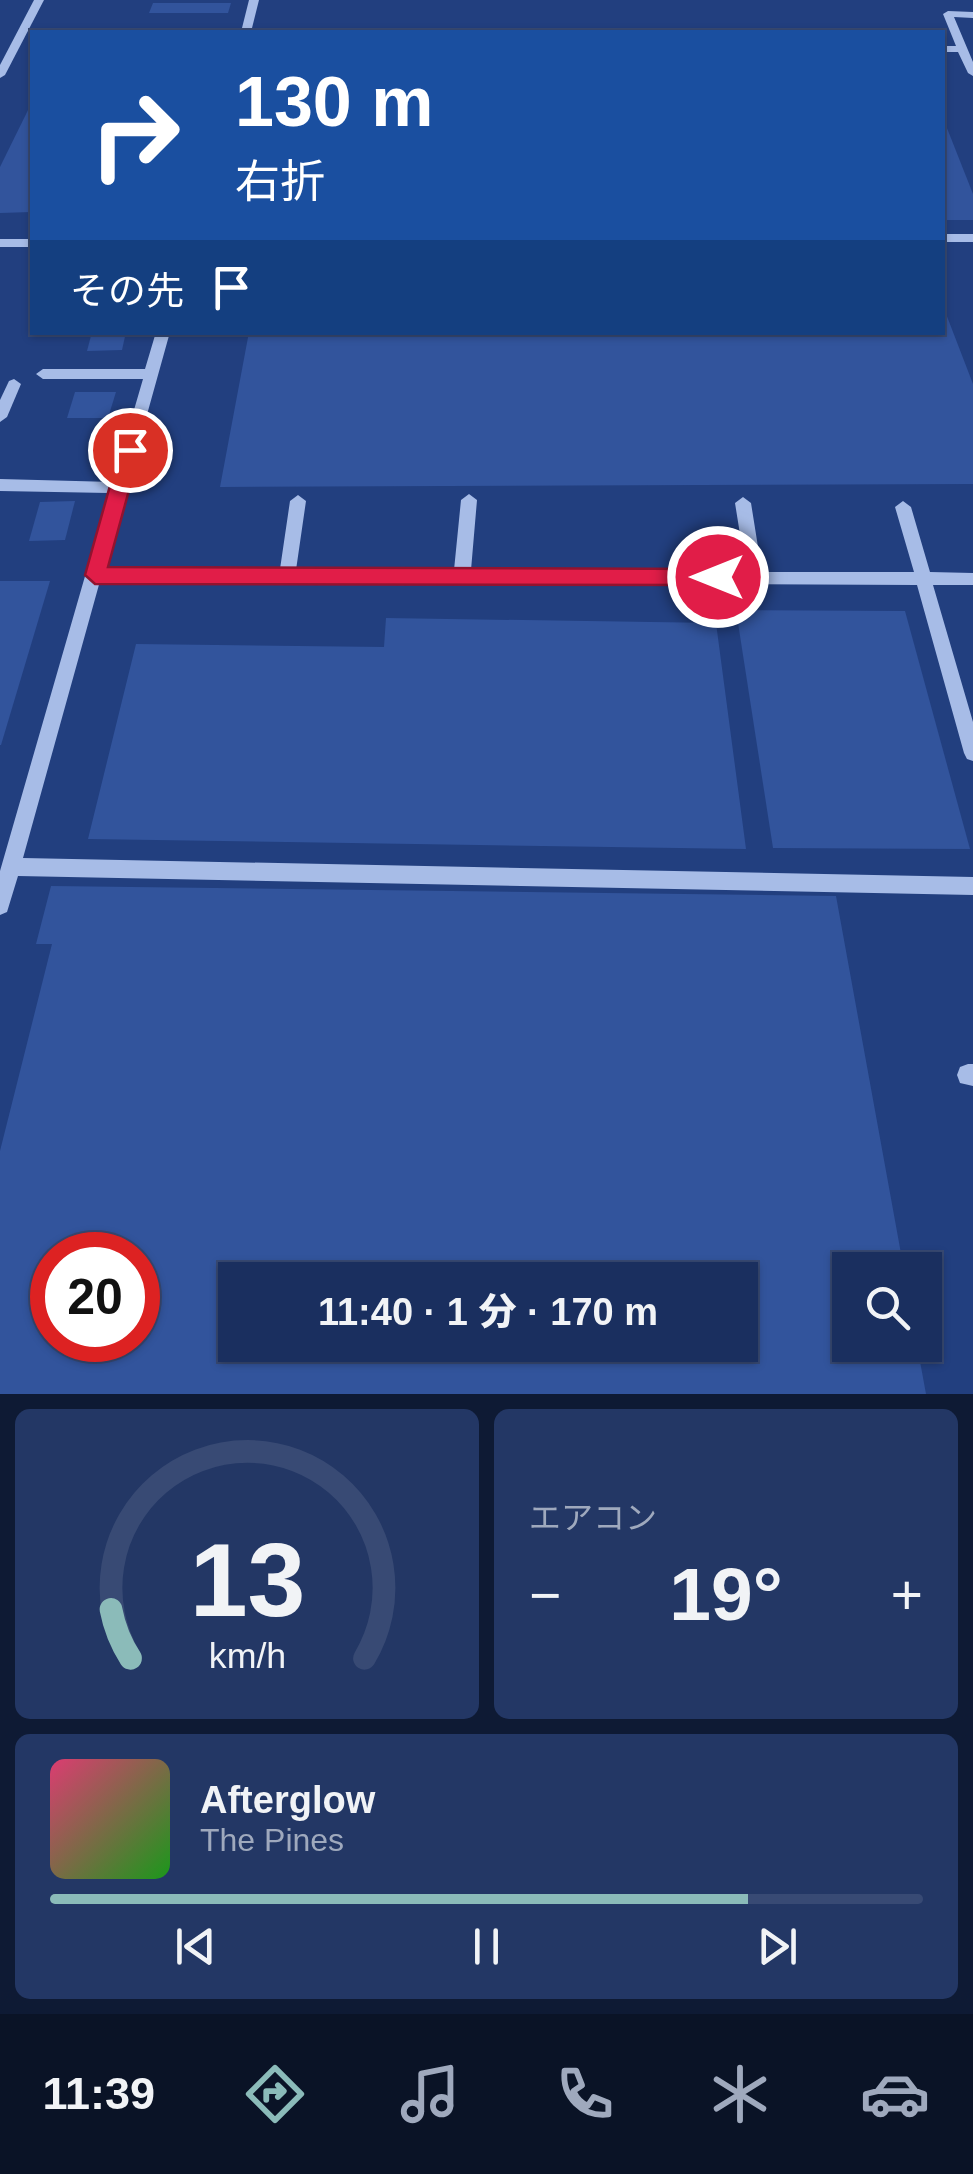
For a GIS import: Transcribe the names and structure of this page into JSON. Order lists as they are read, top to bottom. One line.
{"page":{"turn":["130 m","右折"],"then":"その先","limit":"20","trip":"11:40 · 1 分 · 170 m","tile":"エアコン","heat":["−","19°","+"],"song":["Afterglow","The Pines"],"tabs":"11:39","gauge":["13","km/h"]}}
